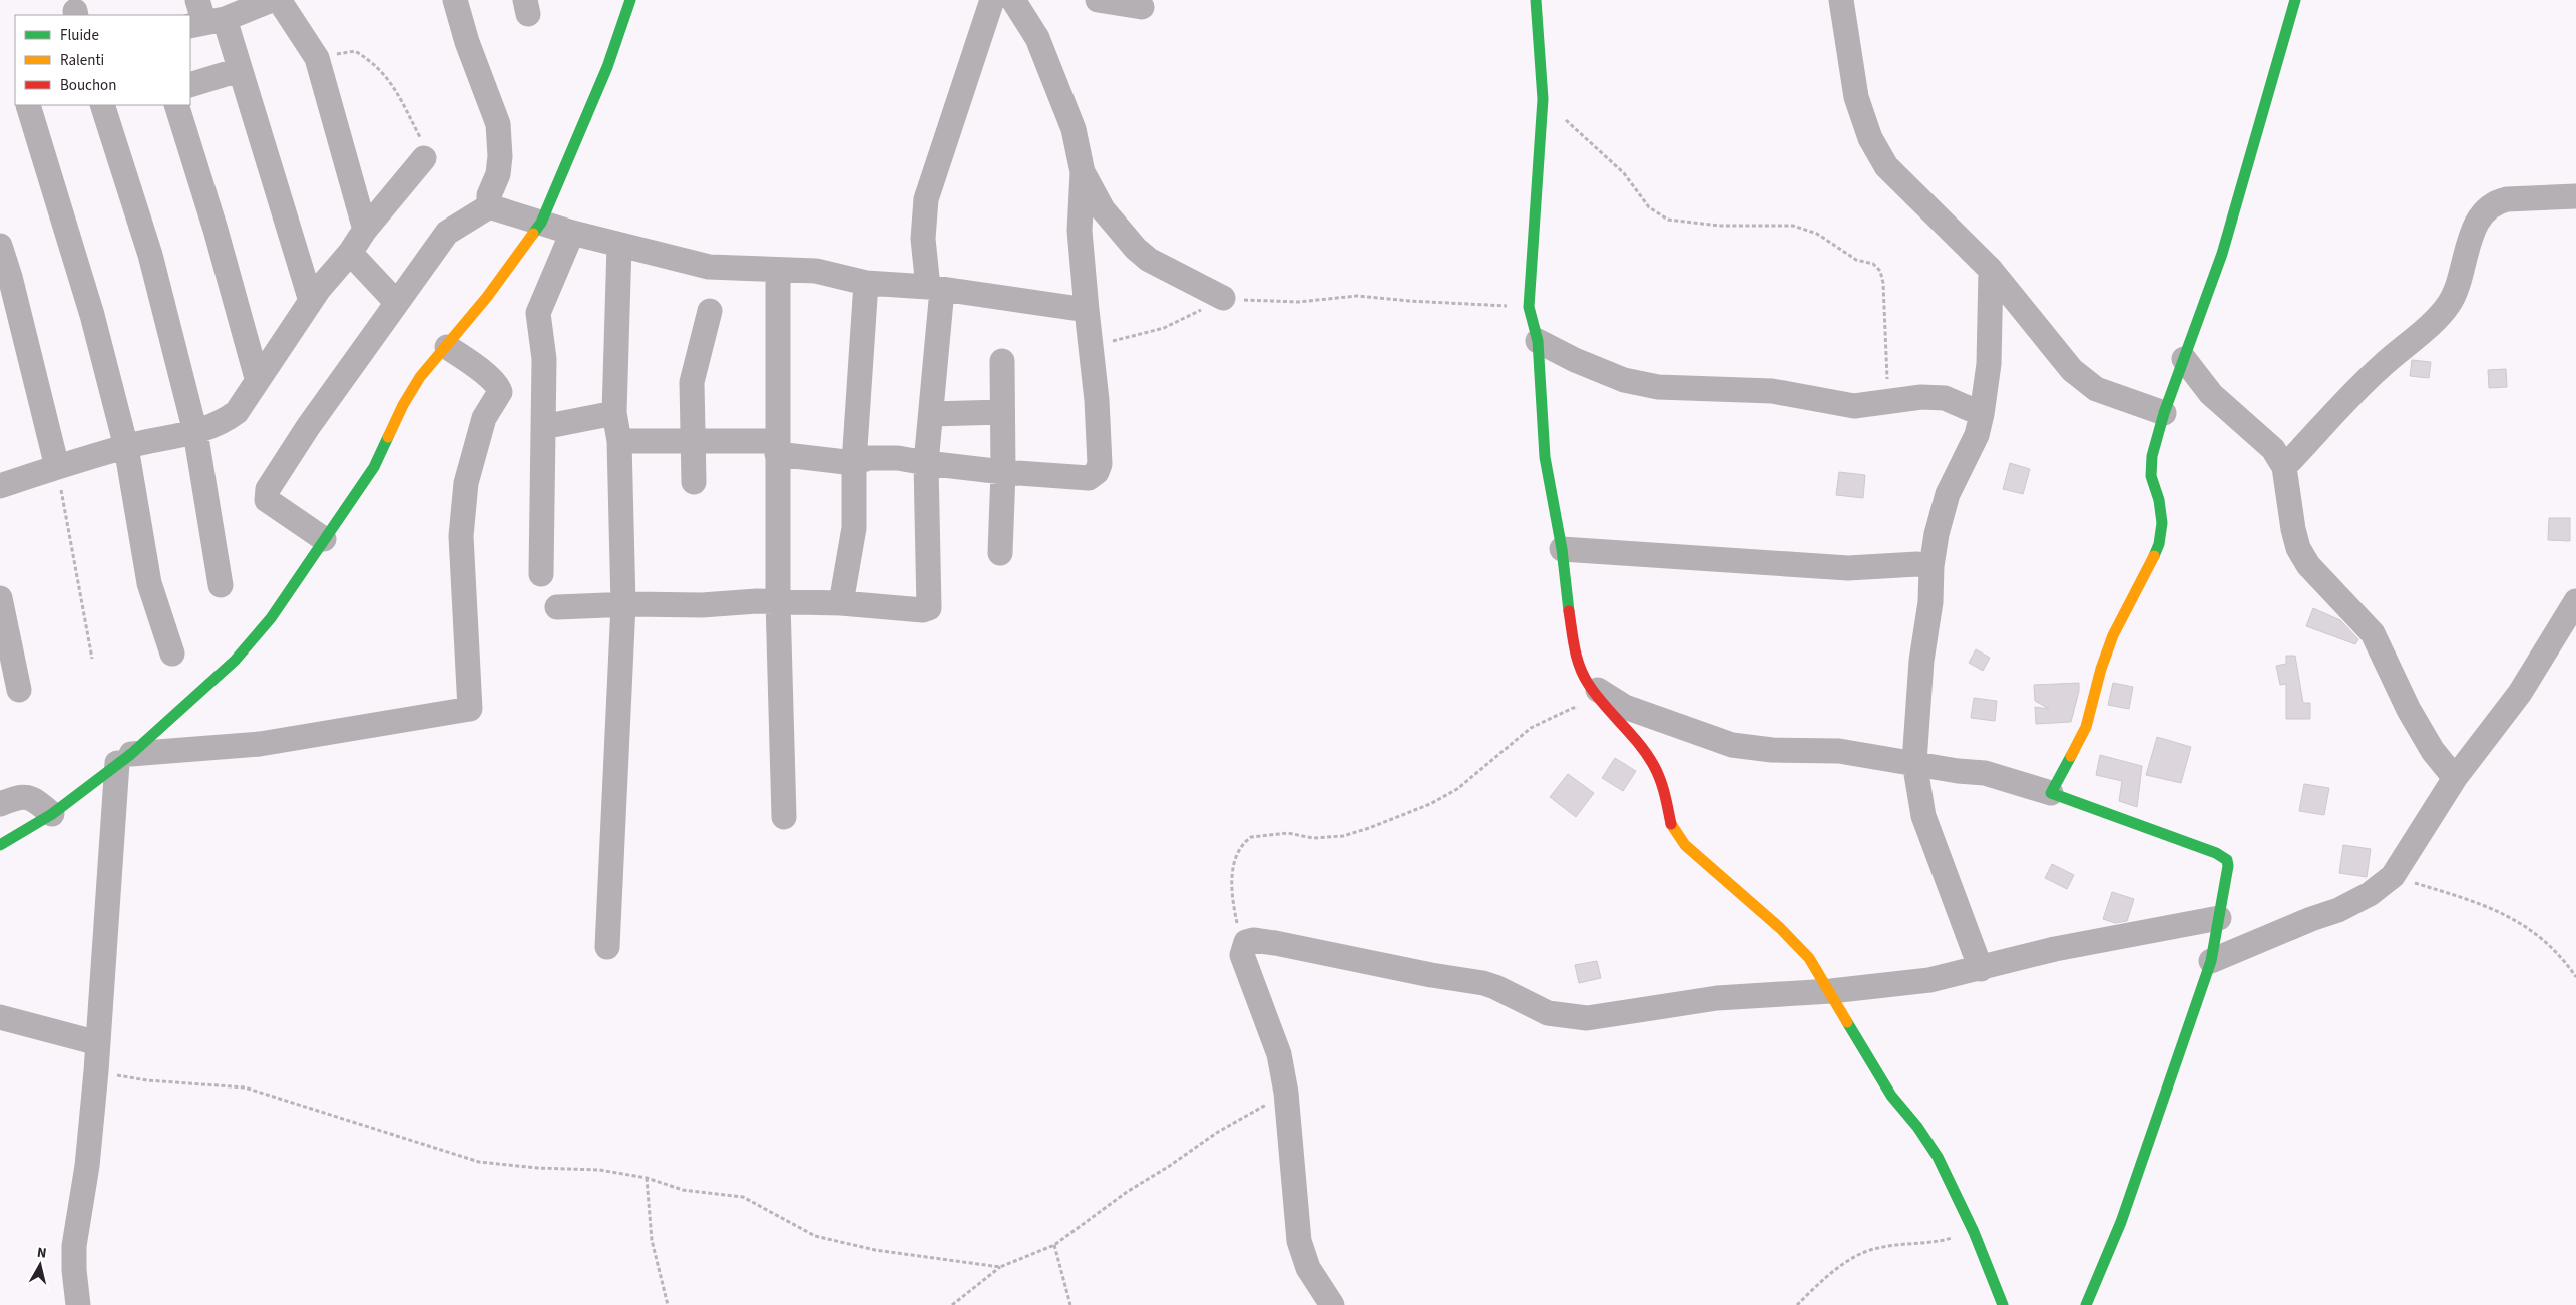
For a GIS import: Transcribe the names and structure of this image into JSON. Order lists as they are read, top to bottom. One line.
{"legend":["Fluide","Ralenti","Bouchon"],"north":"top"}
